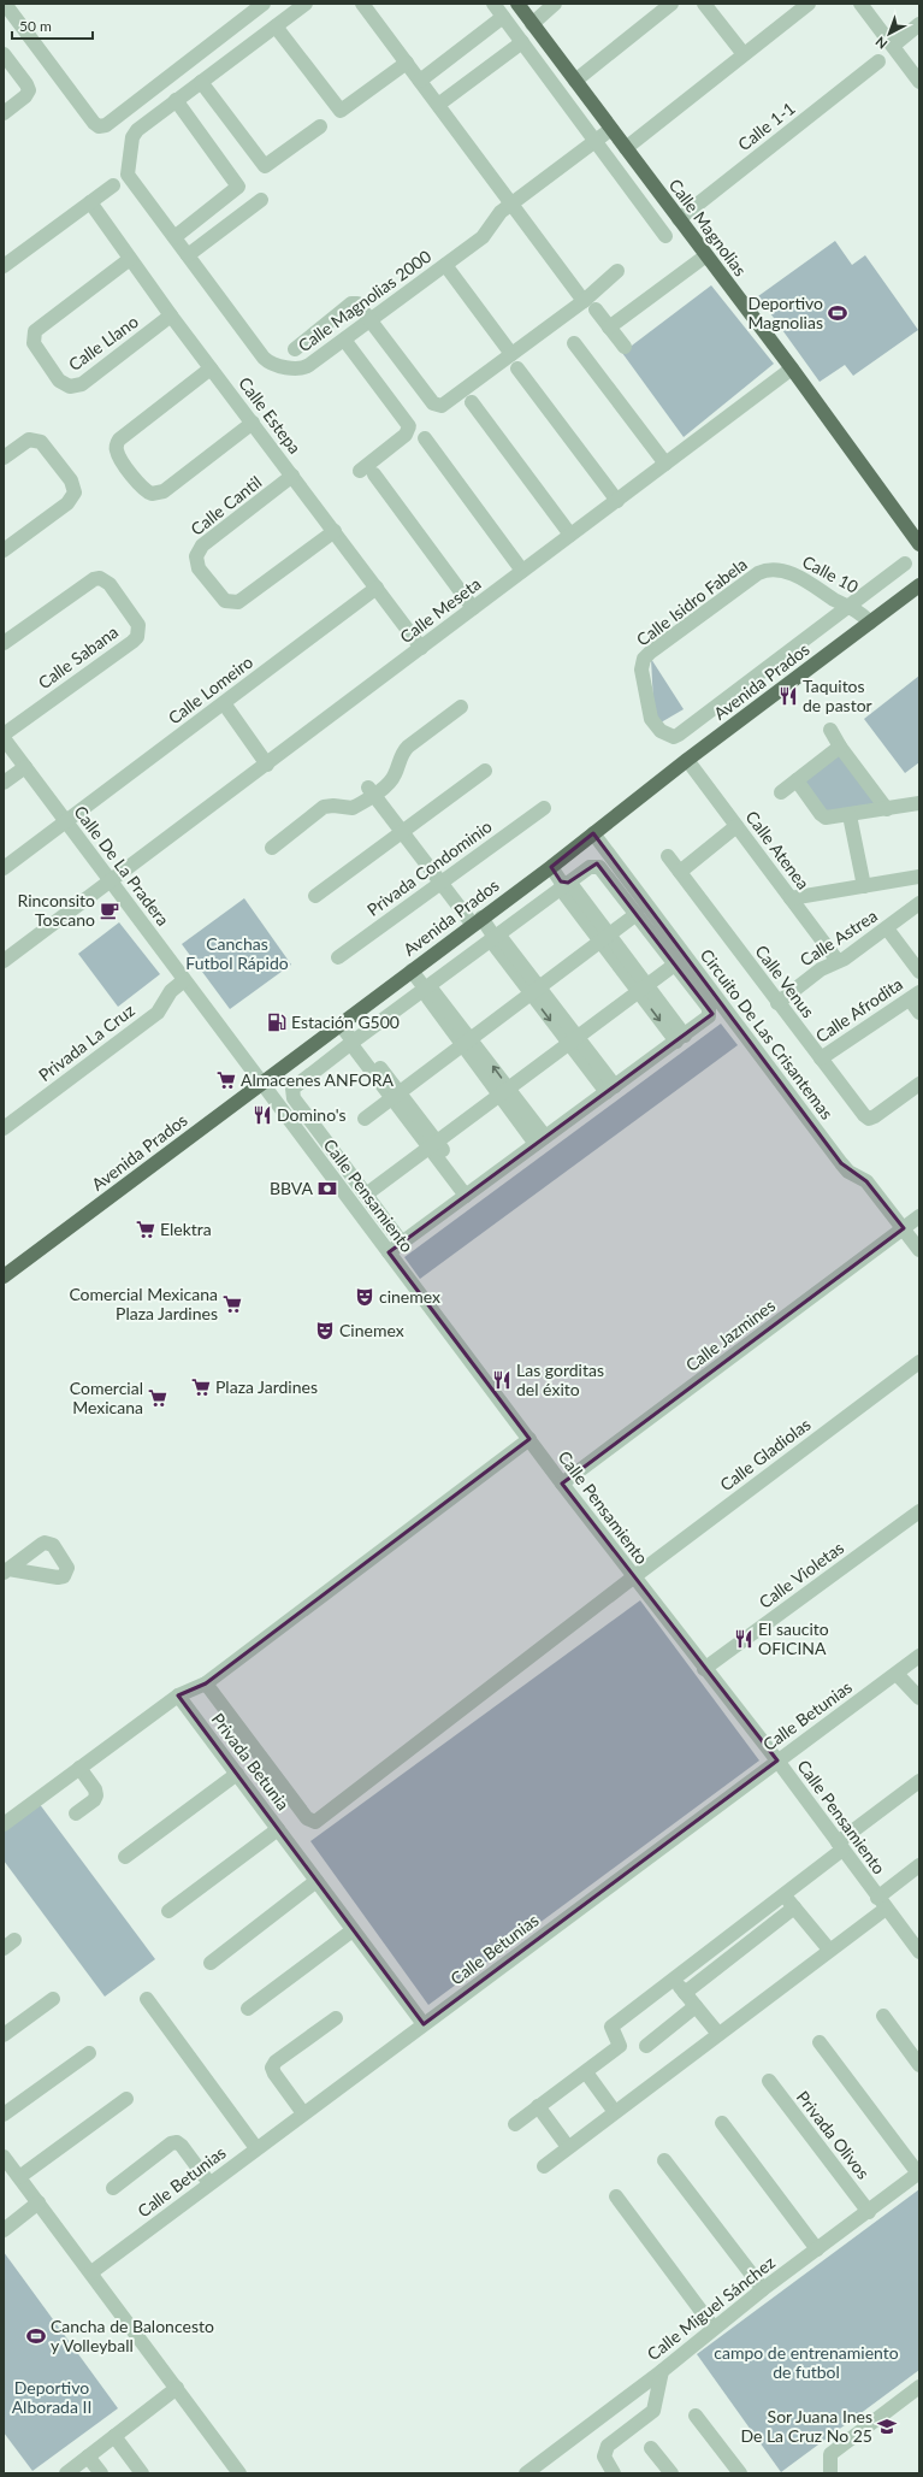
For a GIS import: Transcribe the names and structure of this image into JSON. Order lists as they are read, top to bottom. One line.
{"streets":{"main road":["Calle Magnolias","Avenida Prados"],"street":["Calle 1-1","Calle Magnolias 2000","Calle Llano","Calle Estepa","Calle Cantil","Calle 10","Calle Isidro Fabela","Calle Meseta","Calle Sabana","Calle Lomeiro","Calle Atenea","Calle De La Pradera","Privada Condominio","Calle Astrea","Calle Venus","Calle Afrodita","Circuito De Las Crisantemas","Privada La Cruz","Calle Pensamiento","Calle Jazmines","Calle Gladiolas","Calle Violetas","Calle Betunias","Privada Betunia","Privada Olivos","Calle Miguel Sánchez"]},"crossings":[["Calle 1-1","Calle Magnolias"],["Calle Magnolias","Calle Magnolias 2000"],["Calle Magnolias","Calle Meseta"],["Calle Llano","Calle Estepa"],["Calle Estepa","Calle Cantil"],["Calle Estepa","Calle Meseta"],["Calle Estepa","Calle Lomeiro"],["Calle 10","Calle Isidro Fabela"],["Calle 10","Avenida Prados"],["Calle Meseta","Calle De La Pradera"],["Calle Sabana","Calle De La Pradera"],["Avenida Prados","Calle Atenea"],["Avenida Prados","Calle De La Pradera"],["Avenida Prados","Circuito De Las Crisantemas"],["Avenida Prados","Calle Pensamiento"],["Calle Lomeiro","Calle De La Pradera"],["Calle Atenea","Calle Astrea"],["Calle De La Pradera","Privada La Cruz"],["Calle De La Pradera","Calle Pensamiento"],["Calle Astrea","Calle Venus"],["Calle Astrea","Calle Afrodita"],["Calle Venus","Calle Afrodita"],["Circuito De Las Crisantemas","Calle Jazmines"],["Calle Pensamiento","Calle Jazmines"],["Calle Pensamiento","Calle Gladiolas"],["Calle Pensamiento","Calle Violetas"],["Calle Pensamiento","Calle Betunias"],["Calle Betunias","Privada Betunia"],["Privada Olivos","Calle Miguel Sánchez"]],"parks":["Canchas Futbol Rápido","campo de entrenamiento de futbol","Deportivo Alborada II"],"places":{"sports":["Deportivo Magnolias","Cancha de Baloncesto y Volleyball"],"restaurant":["Taquitos de pastor","Domino's","Las gorditas del éxito","El saucito OFICINA"],"cafe":["Rinconsito Toscano"],"fuel station":["Estación G500"],"supermarket":["Almacenes ANFORA","Elektra","Comercial Mexicana Plaza Jardines","Plaza Jardines","Comercial Mexicana"],"bank":["BBVA"],"theatre":["cinemex","Cinemex"],"school or university":["Sor Juana Ines De La Cruz No 25"]},"scale_bar":"50 m","north":"bottom left"}
